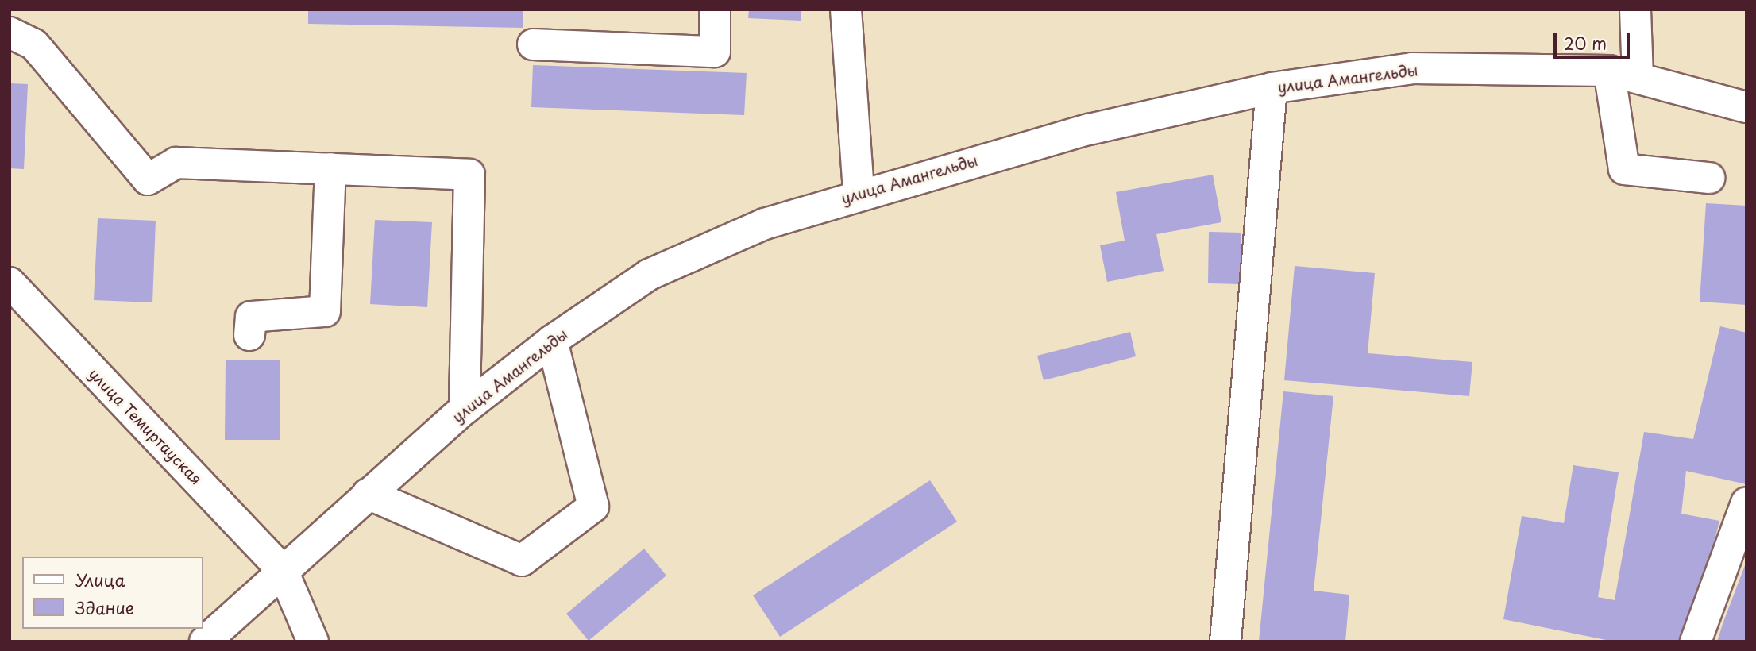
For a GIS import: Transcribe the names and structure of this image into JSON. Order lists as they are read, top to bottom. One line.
{"streets":{"street":["улица Амангельды","улица Темиртауская"]},"crossings":[["улица Амангельды","улица Темиртауская"]],"legend":["Улица","Здание"],"scale_bar":"20 m"}
